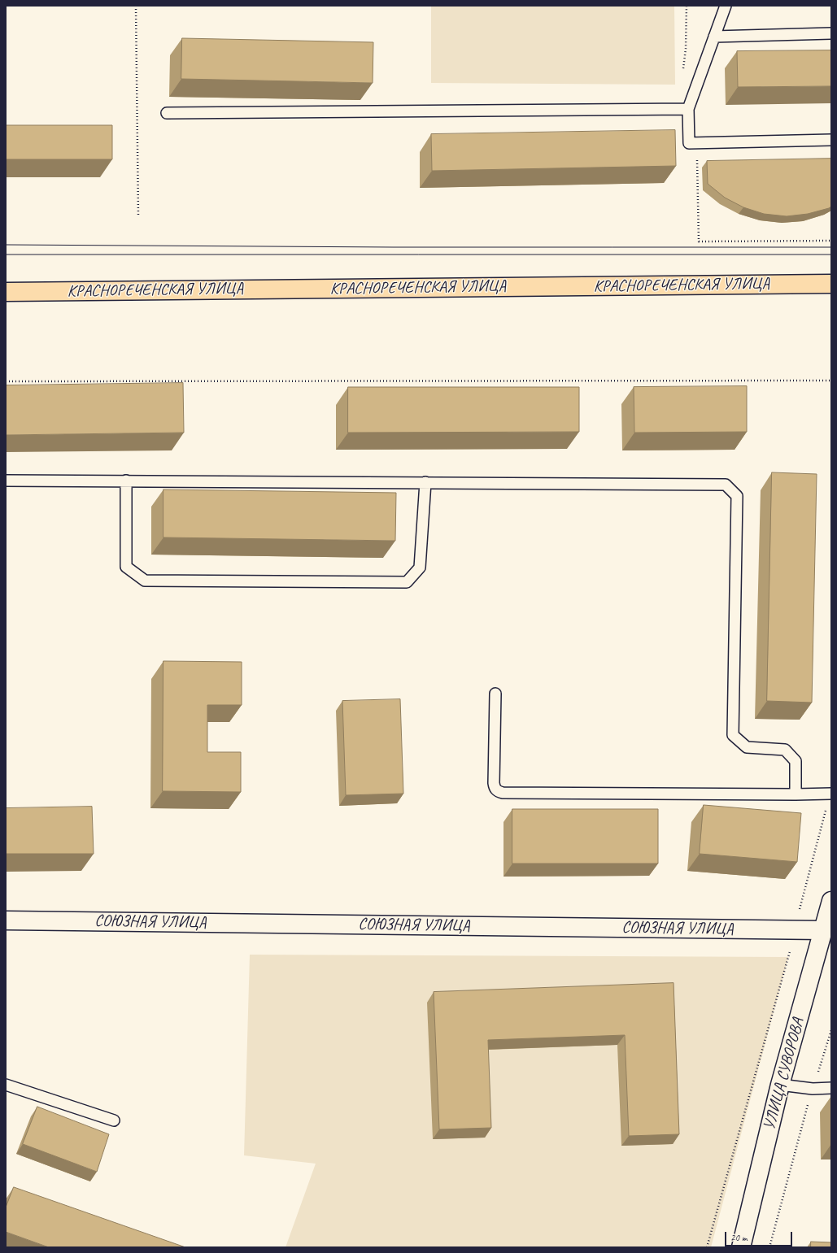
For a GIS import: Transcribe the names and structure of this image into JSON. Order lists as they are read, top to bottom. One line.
{"streets":{"main road":["КРАСНОРЕЧЕНСКАЯ УЛИЦА"],"street":["СОЮЗНАЯ УЛИЦА","УЛИЦА СУВОРОВА"]},"crossings":[["СОЮЗНАЯ УЛИЦА","УЛИЦА СУВОРОВА"]],"scale_bar":"20 m"}
